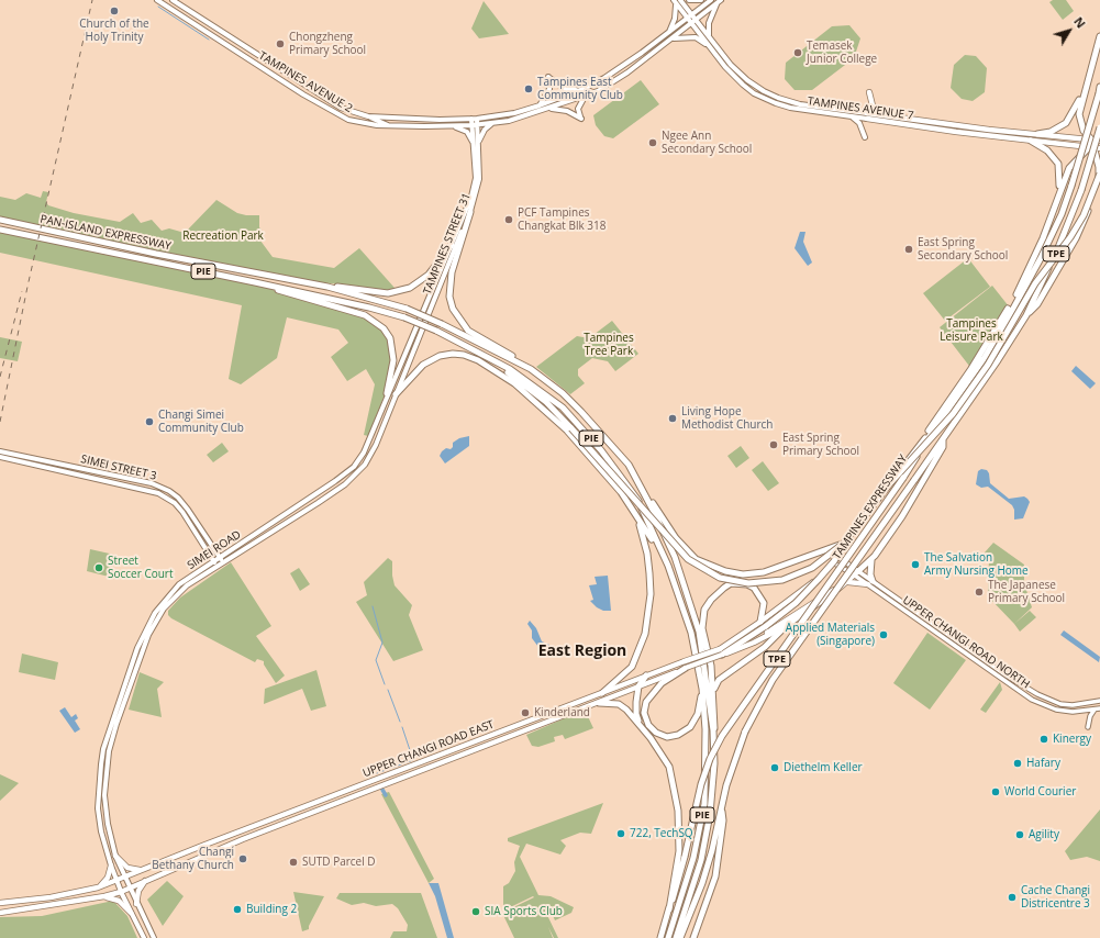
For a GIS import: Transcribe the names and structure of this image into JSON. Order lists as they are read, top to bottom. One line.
{"streets":{"highway":["PAN-ISLAND EXPRESSWAY","TPE","PIE","TAMPINES EXPRESSWAY"],"main road":["TAMPINES AVENUE 2","TAMPINES AVENUE 7","TAMPINES STREET 31","SIMEI STREET 3","SIMEI ROAD","UPPER CHANGI ROAD EAST"],"street":["UPPER CHANGI ROAD NORTH"]},"crossings":[["TAMPINES AVENUE 2","TAMPINES AVENUE 7"],["TAMPINES AVENUE 2","TAMPINES STREET 31"],["TAMPINES STREET 31","SIMEI ROAD"],["TPE","TAMPINES EXPRESSWAY"],["SIMEI STREET 3","SIMEI ROAD"],["SIMEI ROAD","UPPER CHANGI ROAD EAST"],["UPPER CHANGI ROAD NORTH","UPPER CHANGI ROAD EAST"]],"districts":["East Region"],"parks":["Recreation Park","Tampines Leisure Park","Tampines Tree Park"],"places":["Church of the Holy Trinity","Chongzheng Primary School","Temasek Junior College","Tampines East Community Club","Ngee Ann Secondary School","PCF Tampines Changkat Blk 318","East Spring Secondary School","Living Hope Methodist Church","Changi Simei Community Club","East Spring Primary School","The Salvation Army Nursing Home","Street Soccer Court","The Japanese Primary School","Applied Materials (Singapore)","Kinderland","Kinergy","Hafary","Diethelm Keller","World Courier","722, TechSQ","Agility","Changi Bethany Church","SUTD Parcel D","Cache Changi Districentre 3","Building 2","SIA Sports Club"],"north":"top right"}
